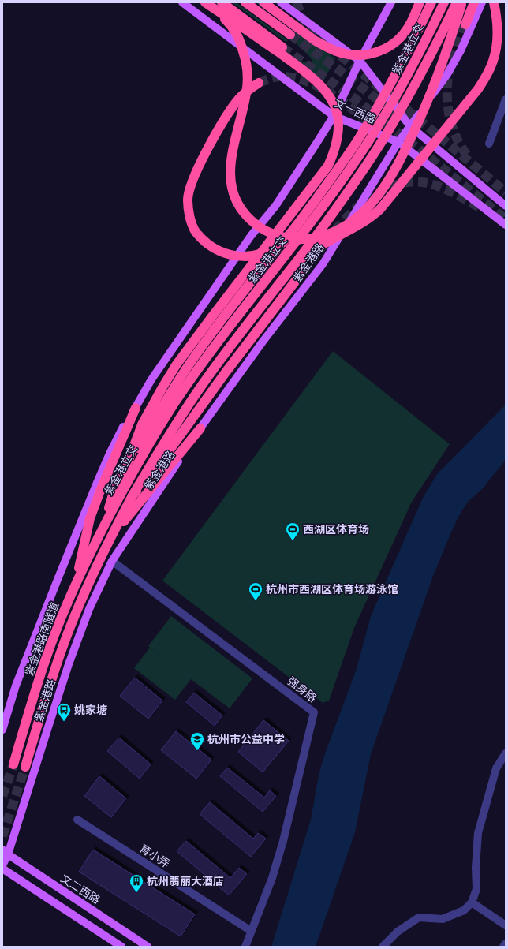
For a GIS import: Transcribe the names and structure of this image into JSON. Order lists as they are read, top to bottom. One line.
{"streets":{"highway":["紫金港立交","紫金港路南隧道"],"main road":["文一西路","紫金港路","文二西路"],"street":["强身路","育小弄"]},"crossings":[["紫金港立交","紫金港路南隧道"],["文一西路","紫金港路"],["紫金港路","强身路"],["紫金港路","文二西路"],["强身路","育小弄"]],"places":{"sports":["西湖区体育场","杭州市西湖区体育场游泳馆"],"bus stop":["姚家塘"],"school or university":["杭州市公益中学"],"building":["杭州翡丽大酒店"]}}
